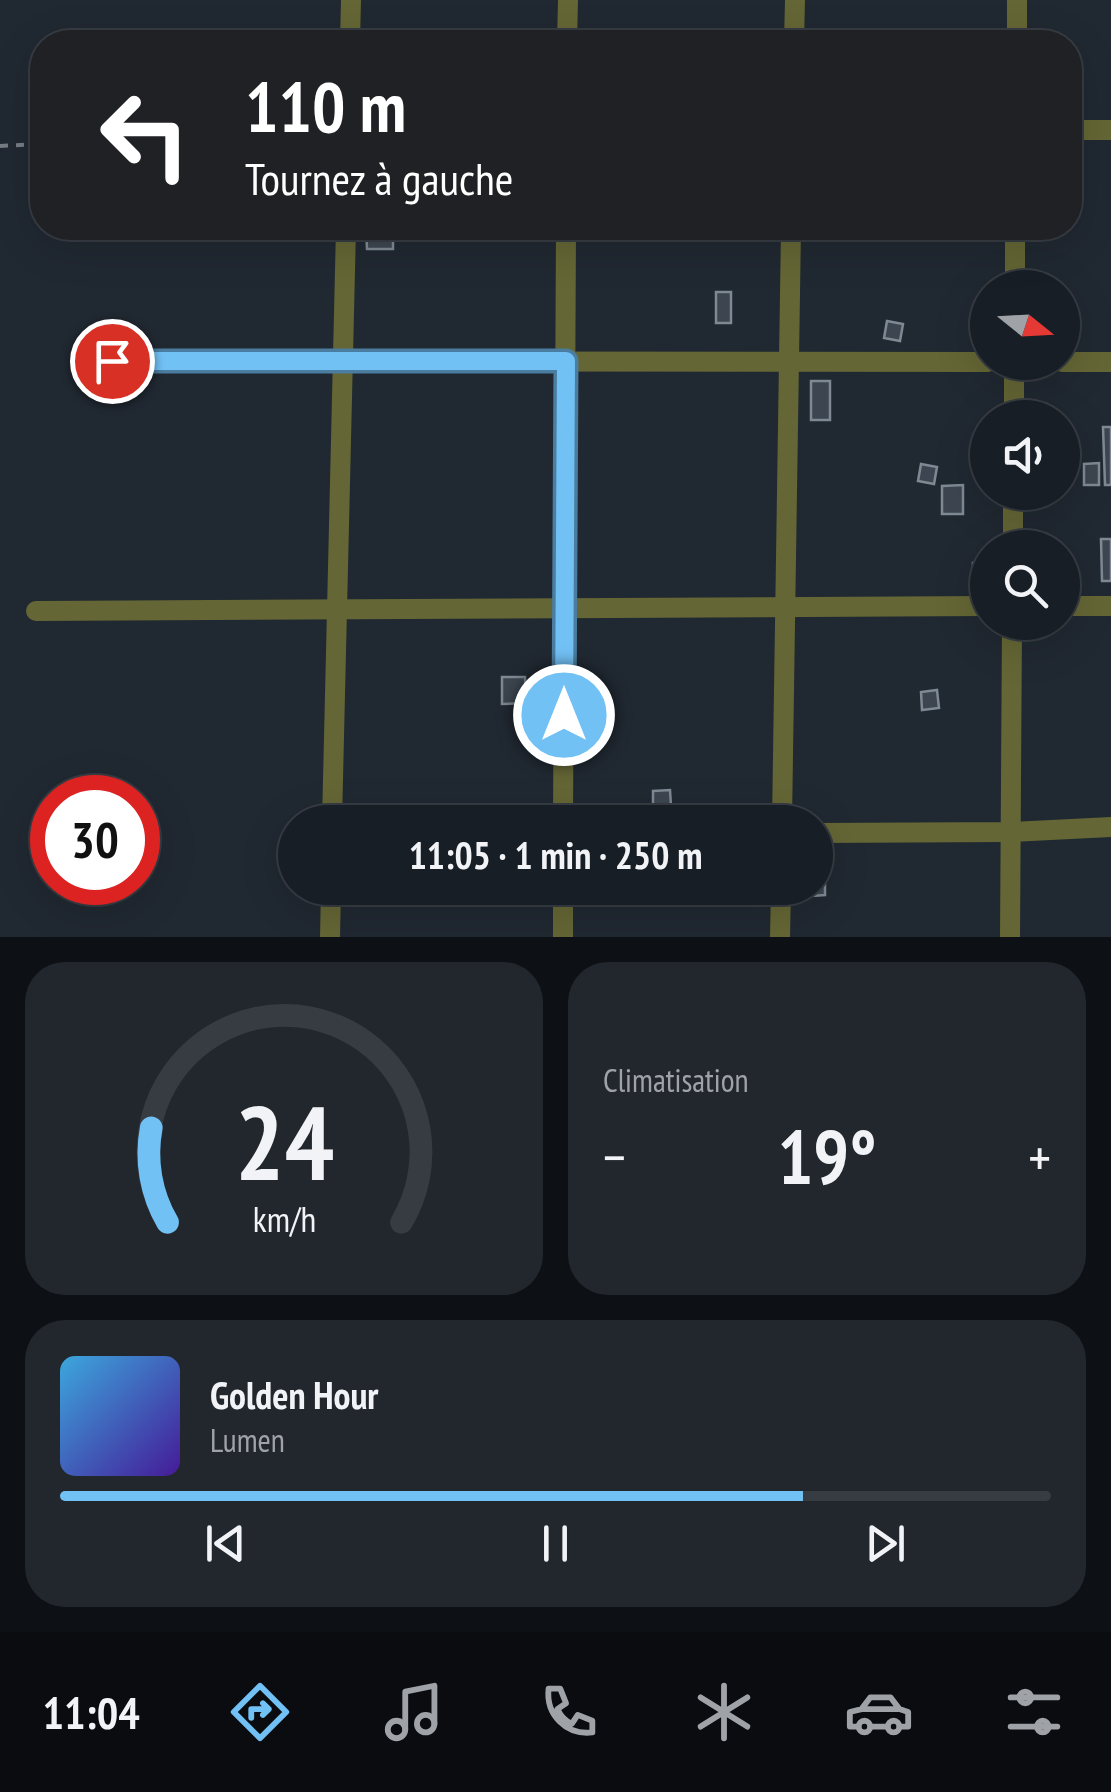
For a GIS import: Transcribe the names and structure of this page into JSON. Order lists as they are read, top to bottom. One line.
{"north":"right","page":{"turn":["110 m","Tournez à gauche"],"limit":"30","trip":"11:05 · 1 min · 250 m","tile":"Climatisation","heat":["−","19°","+"],"song":["Golden Hour","Lumen"],"tabs":"11:04","gauge":["24","km/h"]}}
